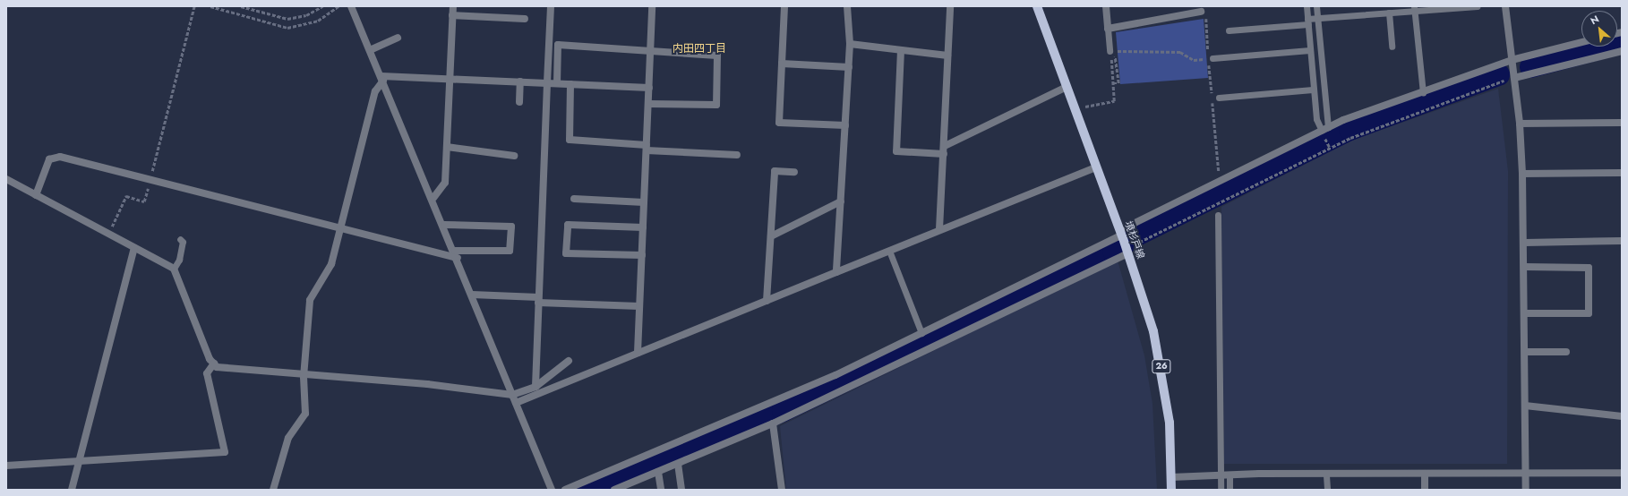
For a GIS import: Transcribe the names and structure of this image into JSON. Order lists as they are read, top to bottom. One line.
{"streets":{"main road":["境杉戸線","26"]},"districts":["内田四丁目"],"north":"top left"}
